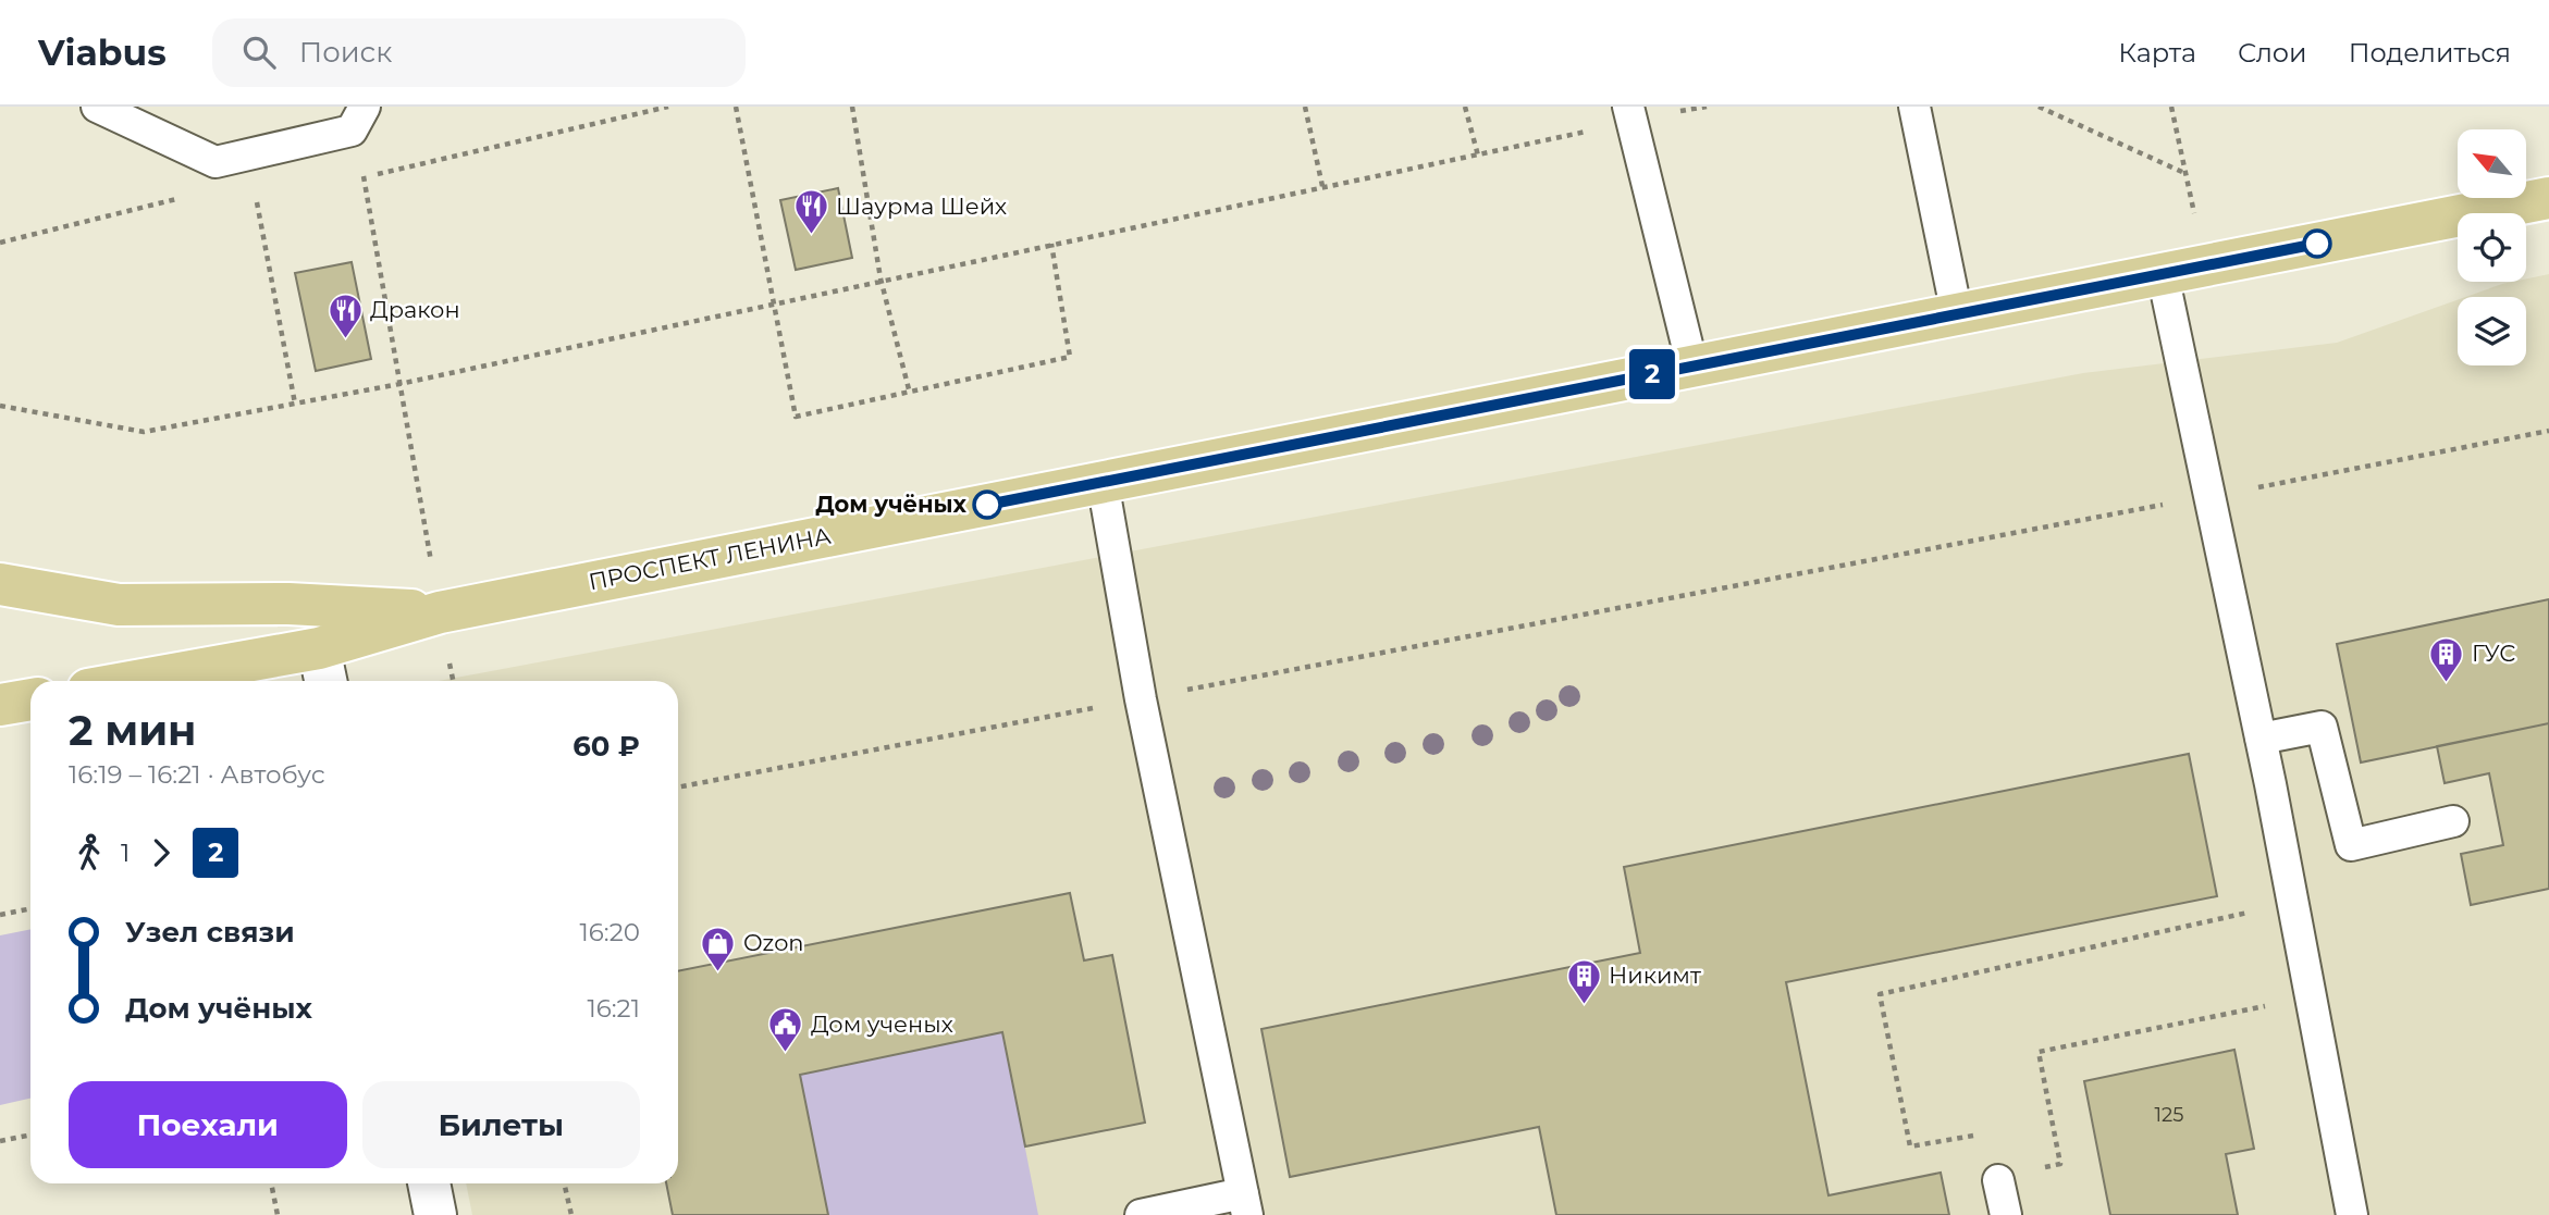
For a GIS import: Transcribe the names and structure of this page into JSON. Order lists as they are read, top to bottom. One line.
{"streets":{"main road":["ПРОСПЕКТ ЛЕНИНА"]},"places":{"restaurant":["Шаурма Шейх","Дракон"],"other":["Дом учёных"],"building":["ГУС","Никимт"],"shop":["Ozon"],"public building":["Дом ученых"]},"lines":["bus line 2"],"house_numbers":["125"],"north":"top left","page":{"header":"Viabus","search":"Поиск","nav":["Карта","Слои","Поделиться"],"on_map":"2","heading":["2 мин","16:19 – 16:21 · Автобус","60 ₽"],"legs":["1","2"],"list":[{"name":"Узел связи","value":"16:20"},{"name":"Дом учёных","value":"16:21"}],"buttons":["Поехали","Билеты"]}}
